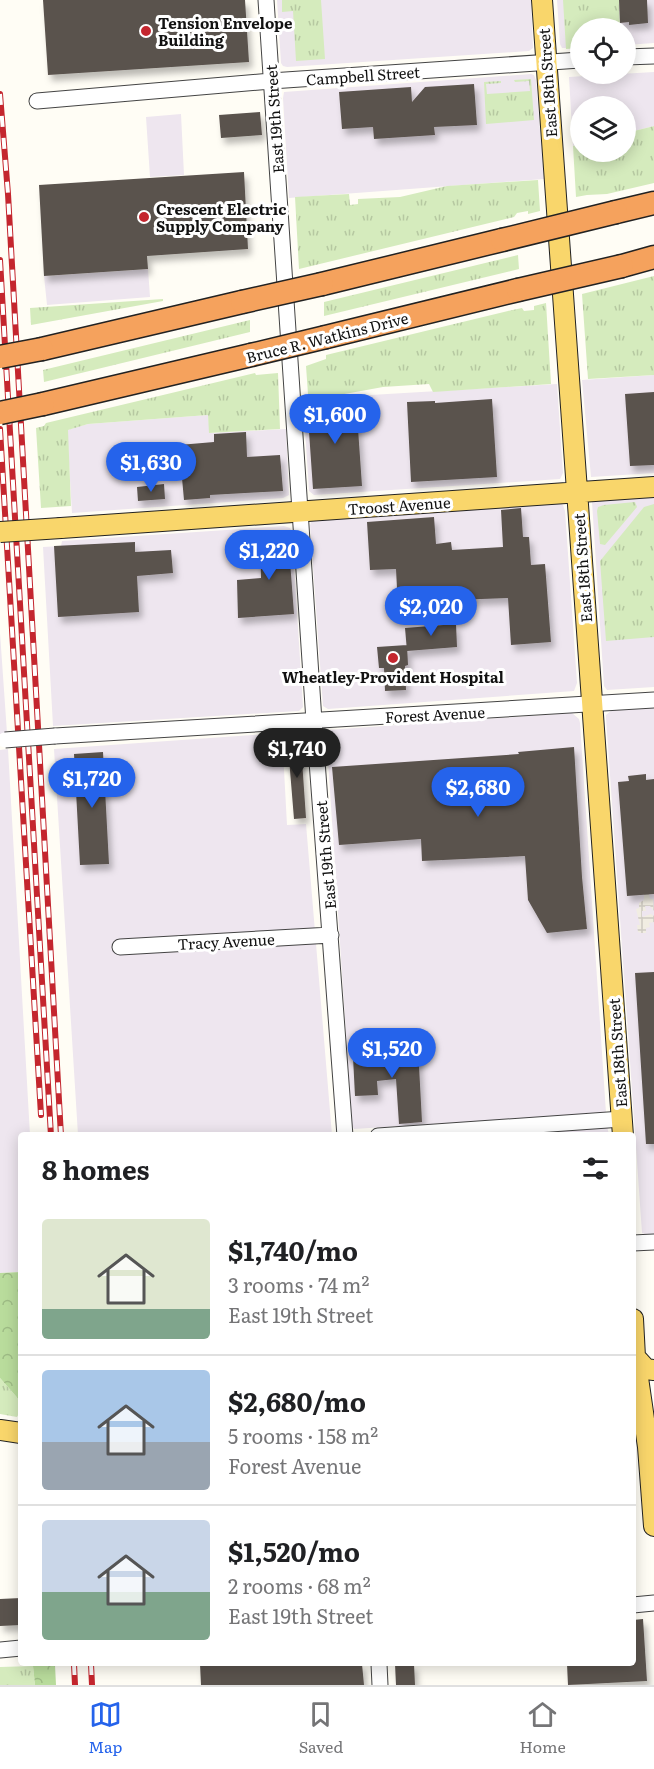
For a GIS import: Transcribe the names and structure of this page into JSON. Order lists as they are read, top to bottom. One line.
{"streets":{"highway":["Bruce R. Watkins Drive"],"main road":["East 18th Street","Troost Avenue"],"street":["Campbell Street","East 19th Street","Forest Avenue","Tracy Avenue"]},"crossings":[["Campbell Street","East 18th Street"],["Campbell Street","East 19th Street"],["East 18th Street","Troost Avenue"],["East 18th Street","Forest Avenue"],["East 19th Street","Troost Avenue"],["East 19th Street","Forest Avenue"],["East 19th Street","Tracy Avenue"]],"places":["Tension Envelope Building","Crescent Electric Supply Company","Wheatley-Provident Hospital"],"page":{"price":["$1,600","$1,630","$1,220","$2,020","$1,740","$1,720","$2,680","$1,520"],"heading":"8 homes","list":[{"name":"$1,740/mo","note":"3 rooms · 74 m² · East 19th Street"},{"name":"$2,680/mo","note":"5 rooms · 158 m² · Forest Avenue"},{"name":"$1,520/mo","note":"2 rooms · 68 m² · East 19th Street"}],"tabs":["Map","Saved","Home"]}}
